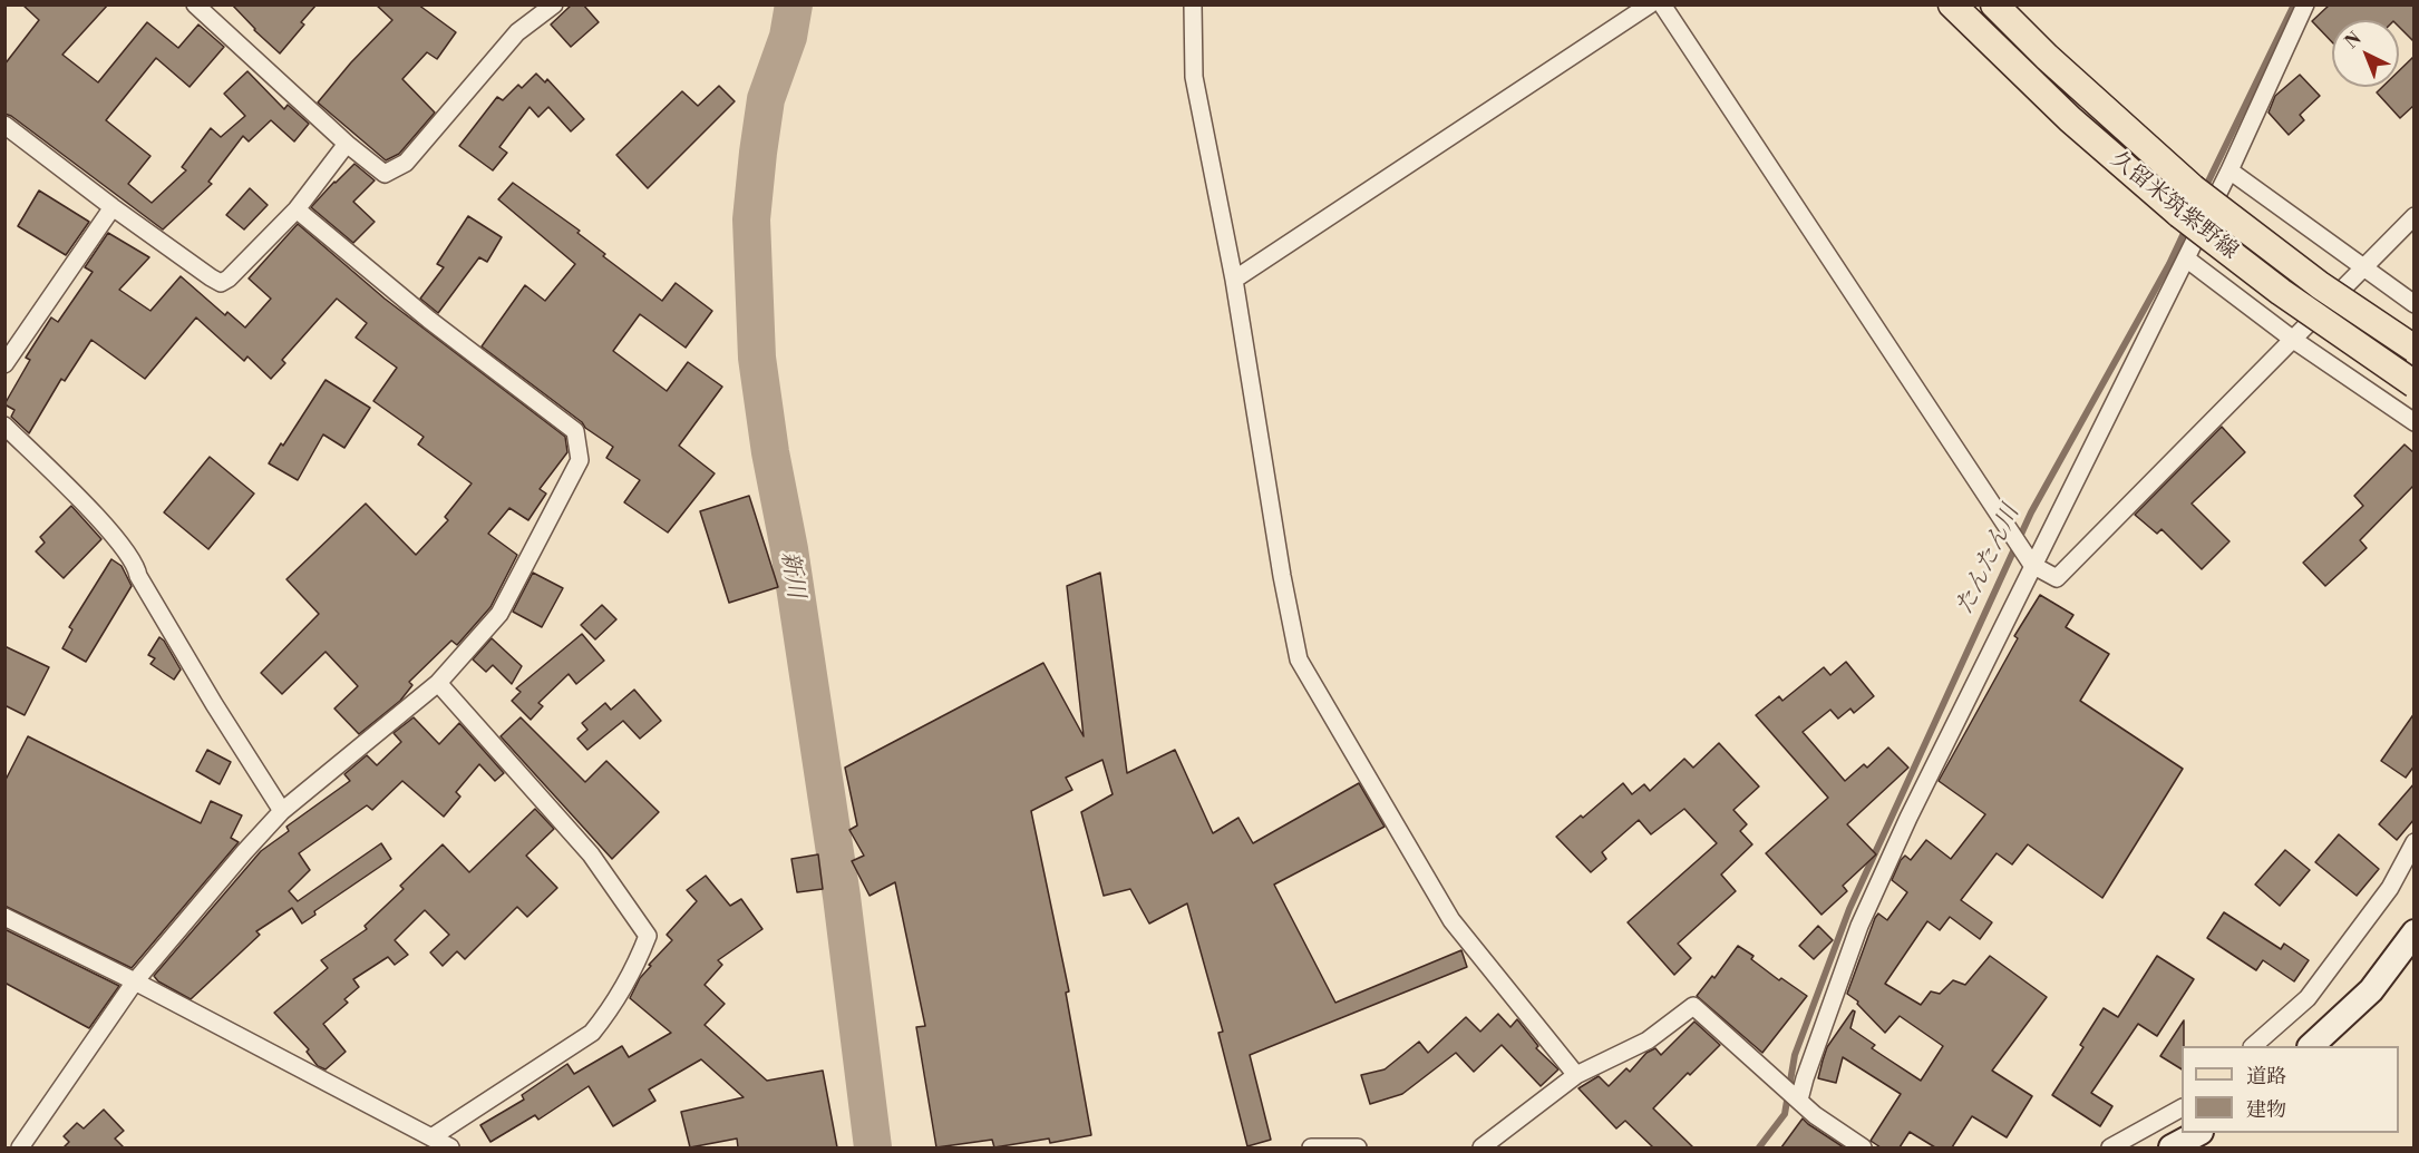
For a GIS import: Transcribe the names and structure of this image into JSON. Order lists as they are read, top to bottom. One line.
{"streets":{"main road":["久留米筑紫野線"]},"water":["たんたん川","新川"],"legend":["道路","建物"],"north":"top left"}
